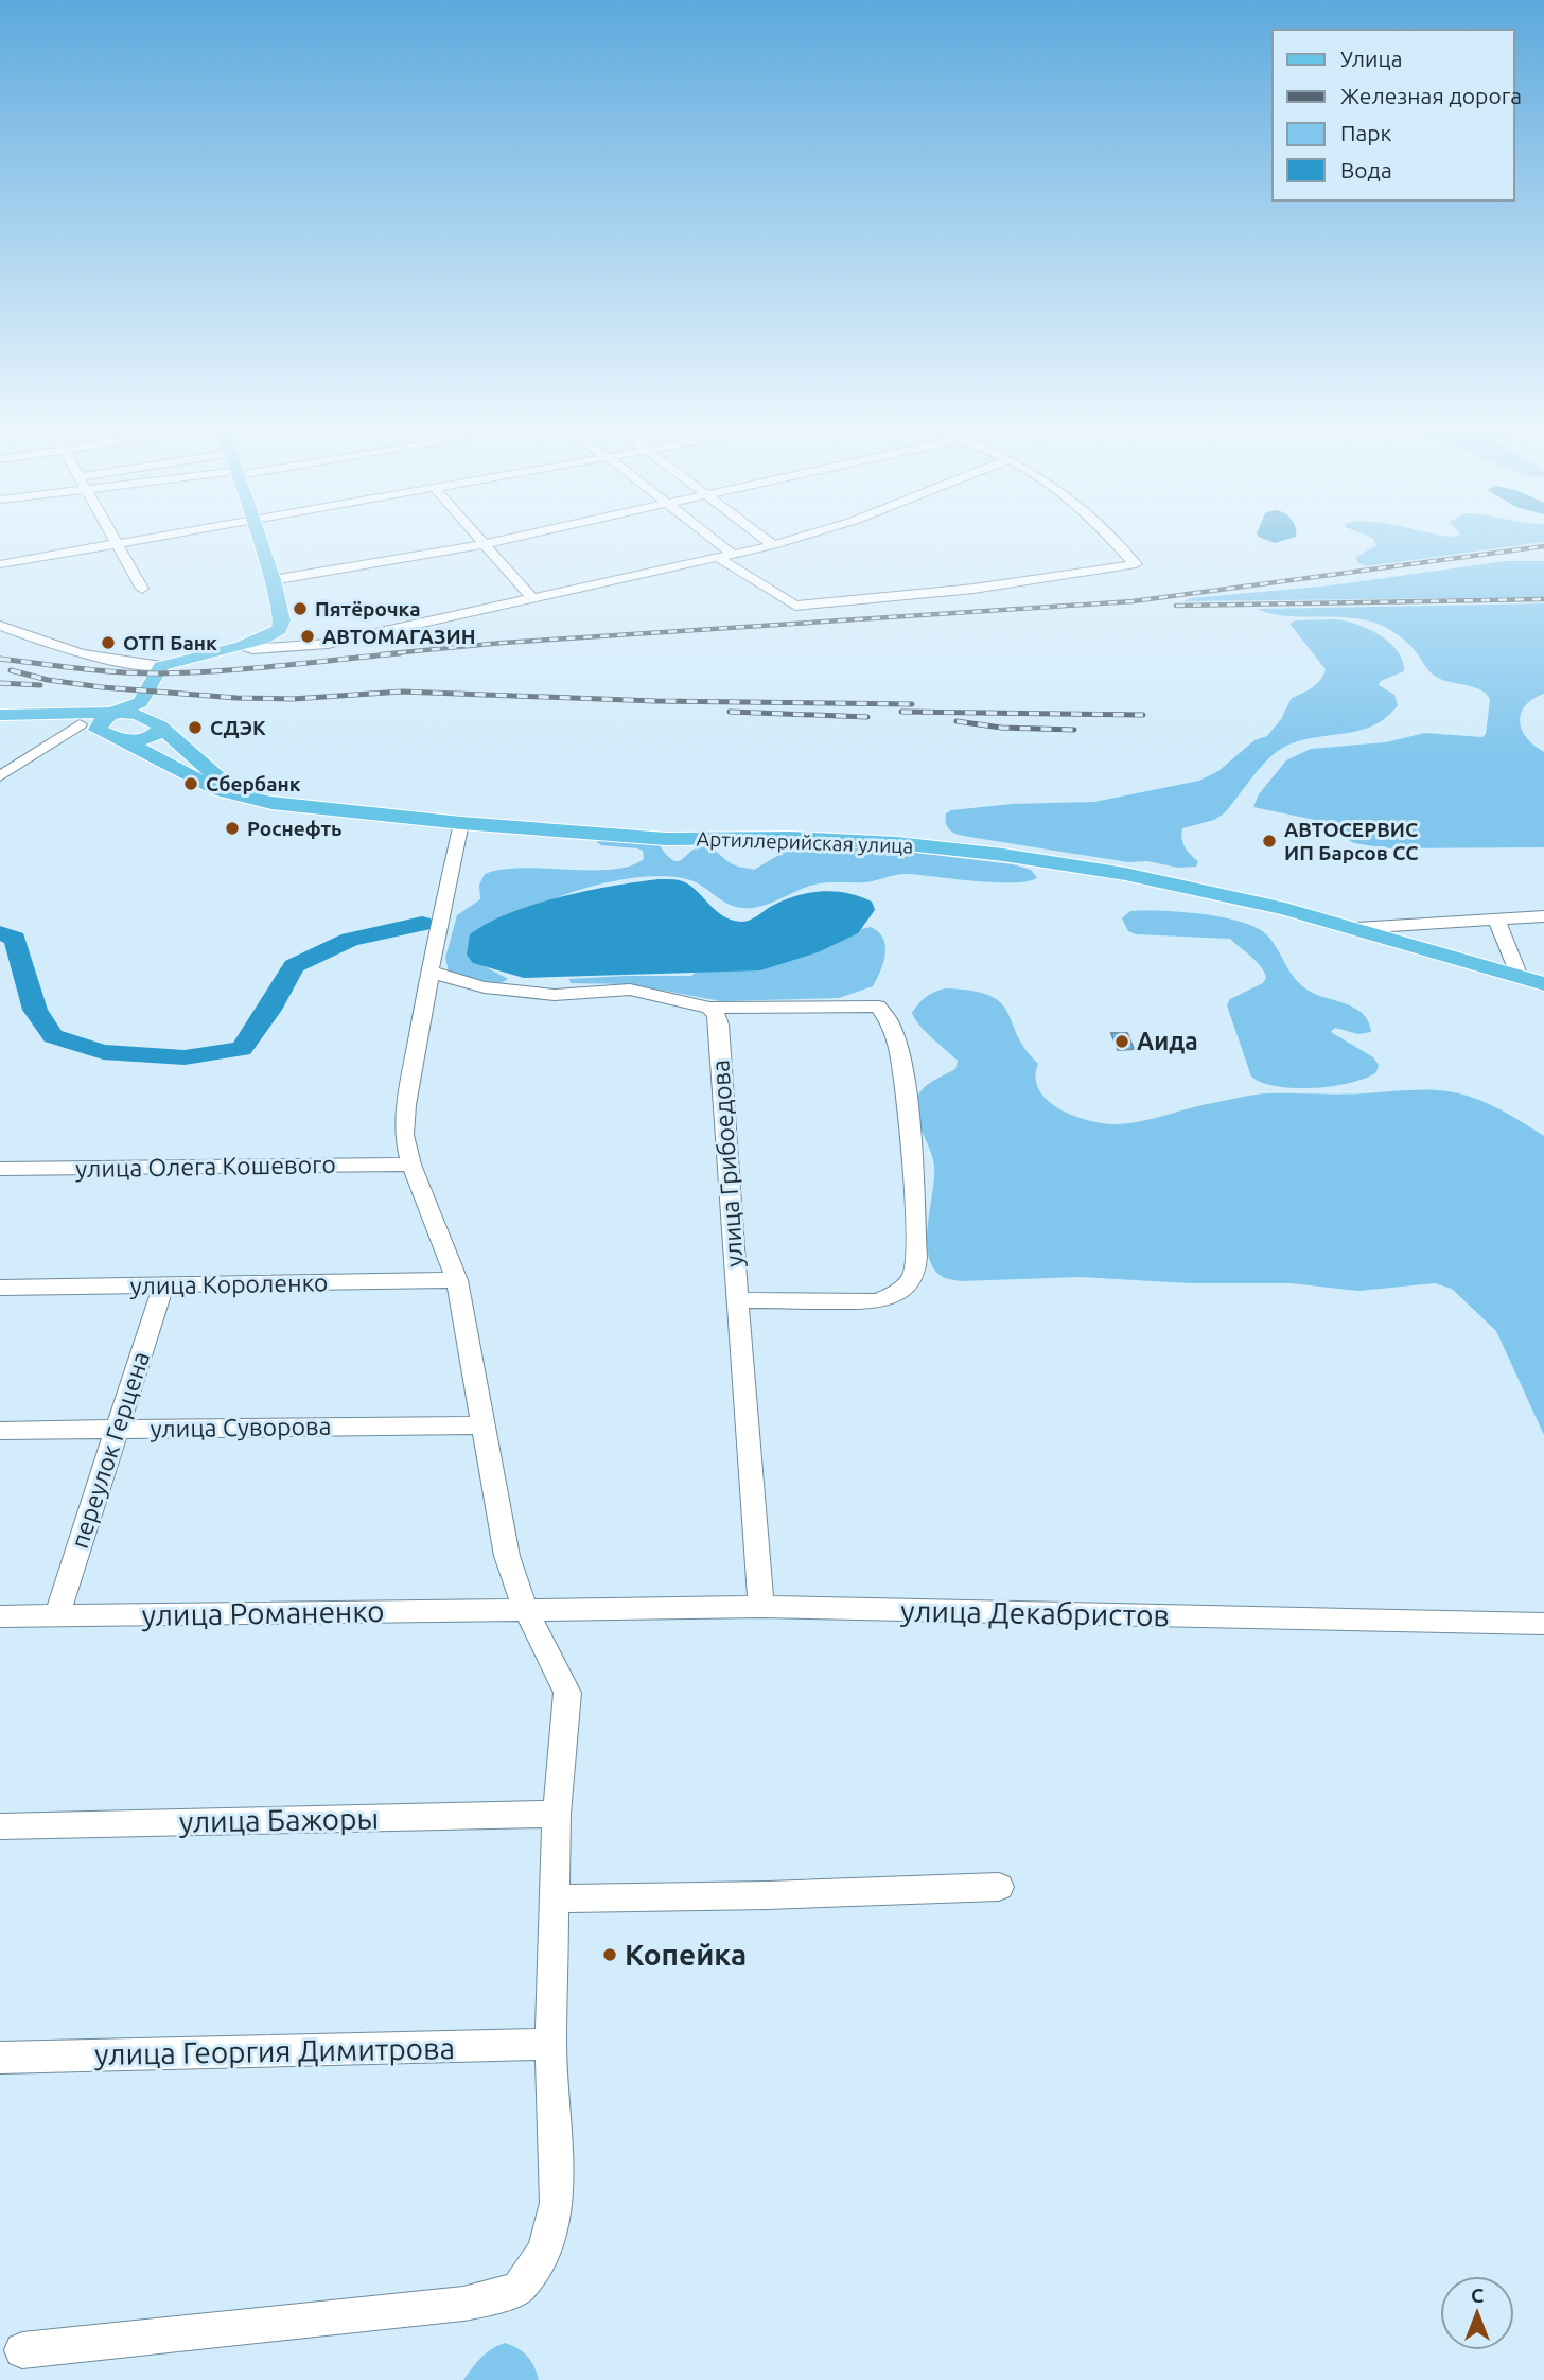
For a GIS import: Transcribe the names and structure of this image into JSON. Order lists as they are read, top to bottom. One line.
{"streets":{"main road":["Артиллерийская улица"],"street":["улица Грибоедова","улица Олега Кошевого","улица Короленко","улица Суворова","переулок Герцена","улица Романенко","улица Декабристов","улица Бажоры","улица Георгия Димитрова"]},"crossings":[["улица Грибоедова","улица Декабристов"],["улица Короленко","переулок Герцена"],["улица Суворова","переулок Герцена"],["переулок Герцена","улица Романенко"],["улица Романенко","улица Декабристов"]],"places":["Пятёрочка","АВТОМАГАЗИН","ОТП Банк","СДЭК","Сбербанк","Роснефть","АВТОСЕРВИС ИП Барсов СС","Аида","Копейка"],"legend":["Улица","Железная дорога","Парк","Вода"],"north":"top"}
